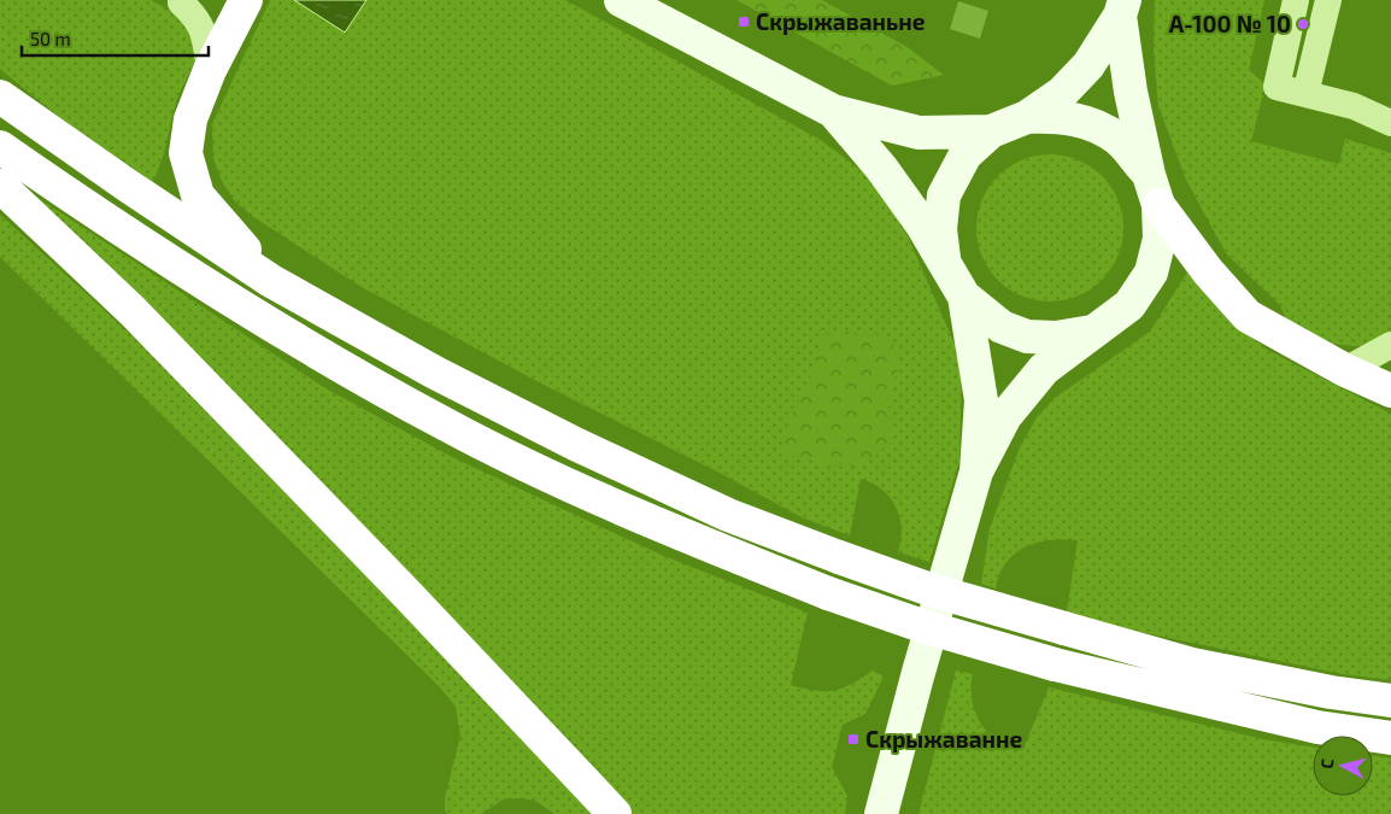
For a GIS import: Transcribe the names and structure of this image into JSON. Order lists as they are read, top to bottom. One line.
{"places":{"transit":["Скрыжаваньне","Скрыжаванне"],"other":["А-100 № 10"]},"scale_bar":"50 m","north":"left"}
